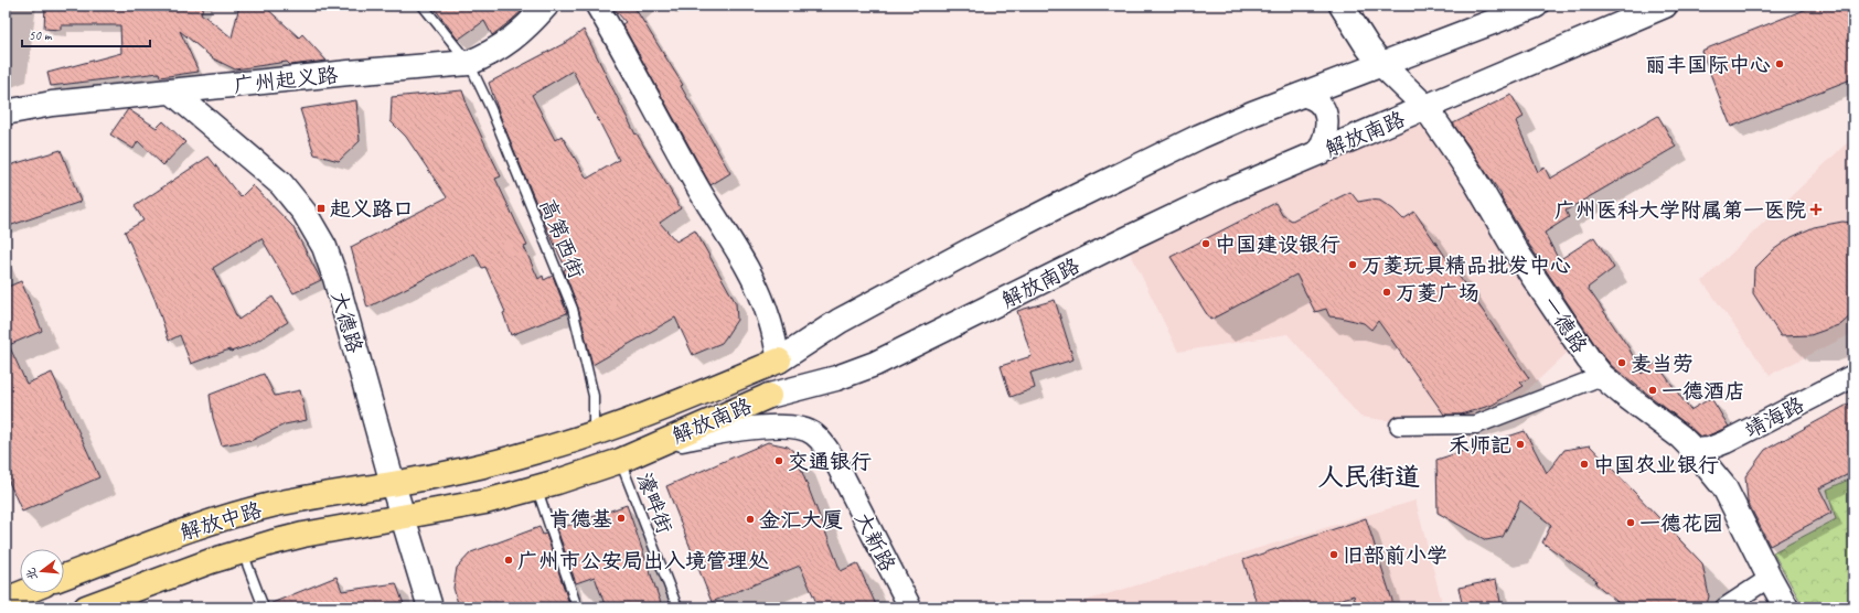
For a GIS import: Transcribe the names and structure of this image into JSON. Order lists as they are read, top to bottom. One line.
{"streets":{"main road":["广州起义路","解放南路","大德路","一德路","解放中路"],"street":["靖海路","大新路"],"lane":["高第西街","濠畔街"]},"crossings":[["广州起义路","高第西街"],["广州起义路","大德路"],["解放南路","高第西街"],["解放南路","大德路"],["解放南路","一德路"],["解放南路","濠畔街"],["解放南路","解放中路"],["解放南路","大新路"],["大德路","解放中路"],["一德路","靖海路"]],"districts":["人民街道"],"places":{"other":["丽丰国际中心","中国建设银行","万菱玩具精品批发中心","万菱广场","麦当劳","一德酒店","禾师記","交通银行","中国农业银行","肯德基","金汇大厦","一德花园","旧部前小学","广州市公安局出入境管理处"],"transit":["起义路口"],"health":["广州医科大学附属第一医院"]},"scale_bar":"50 m","north":"left"}
